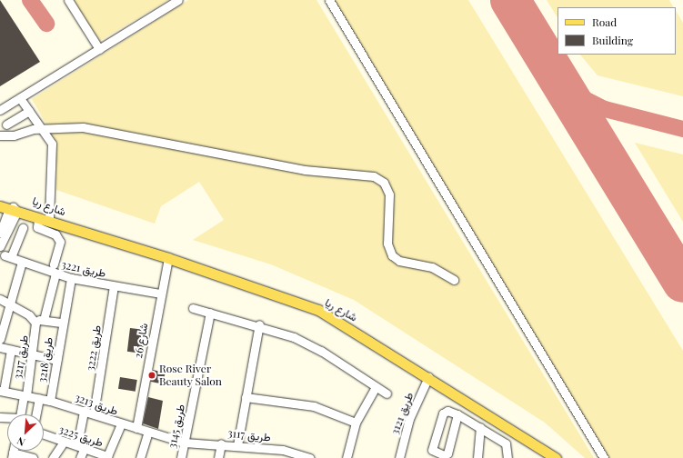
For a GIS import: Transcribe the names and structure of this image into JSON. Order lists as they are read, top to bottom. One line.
{"streets":{"main road":["شارع ريا"],"street":["طريق 3221","شارع 26","طريق 3222","طريق 3217","طريق 3218","طريق 3213","طريق 3121","طريق 3145","طريق 3117","طريق 3225"]},"crossings":[["شارع ريا","شارع 26"],["شارع ريا","طريق 3121"],["طريق 3221","شارع 26"],["طريق 3221","طريق 3222"],["طريق 3221","طريق 3218"],["شارع 26","طريق 3213"],["طريق 3222","طريق 3213"],["طريق 3217","طريق 3218"],["طريق 3217","طريق 3213"],["طريق 3218","طريق 3213"],["طريق 3213","طريق 3145"],["طريق 3213","طريق 3117"],["طريق 3213","طريق 3225"],["طريق 3145","طريق 3117"]],"places":["Rose River Beauty Salon"],"legend":["Road","Building"],"north":"bottom left"}
